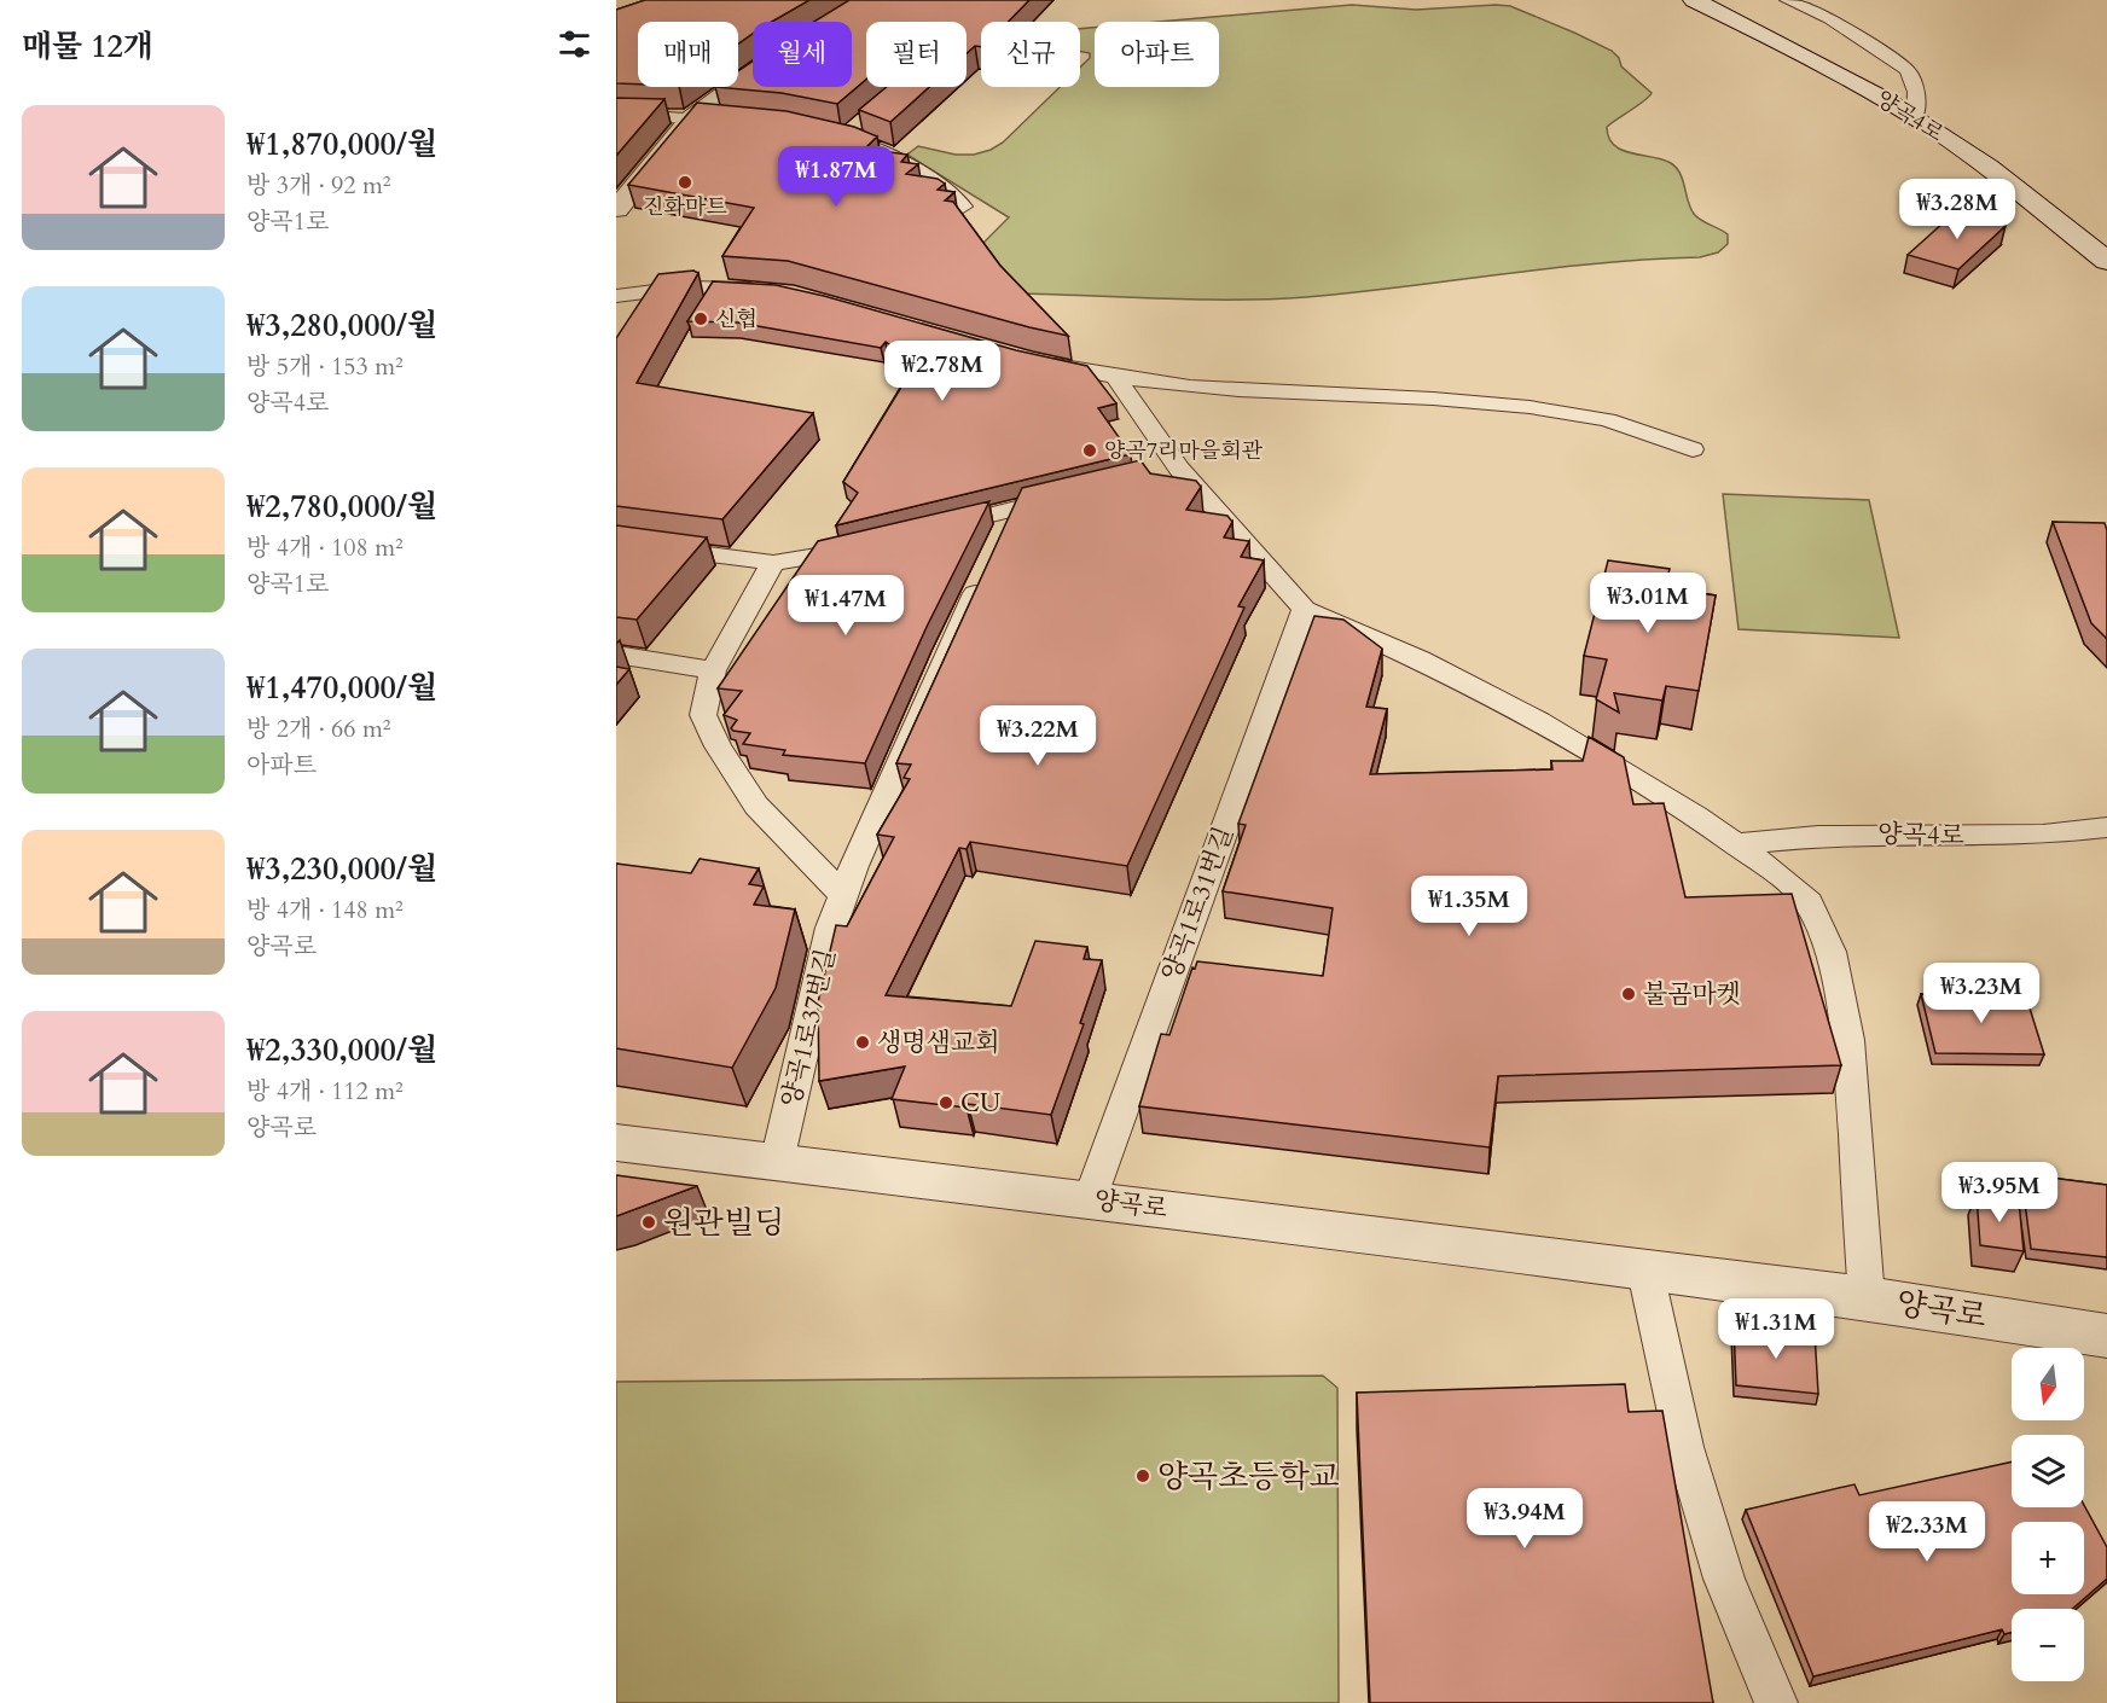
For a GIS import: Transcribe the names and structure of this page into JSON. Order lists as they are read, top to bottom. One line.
{"streets":{"street":["양곡4로","양곡로"],"lane":["양곡1로31번길","양곡1로37번길"]},"crossings":[["양곡1로31번길","양곡로"],["양곡1로37번길","양곡로"]],"places":["진화마트","신협","양곡7리마을회관","불곰마켓","생명샘교회","CU","원관빌딩","양곡초등학교"],"north":"bottom","page":{"heading":"매물 12개","chip":["매매","월세","필터","신규","아파트"],"list":[{"name":"₩1,870,000/월","note":"방 3개 · 92 m² · 양곡1로"},{"name":"₩3,280,000/월","note":"방 5개 · 153 m² · 양곡4로"},{"name":"₩2,780,000/월","note":"방 4개 · 108 m² · 양곡1로"},{"name":"₩1,470,000/월","note":"방 2개 · 66 m² · 아파트"},{"name":"₩3,230,000/월","note":"방 4개 · 148 m² · 양곡로"},{"name":"₩2,330,000/월","note":"방 4개 · 112 m² · 양곡로"}],"price":["₩1.87M","₩3.28M","₩2.78M","₩3.01M","₩1.47M","₩3.22M","₩1.35M","₩3.23M","₩3.95M","₩1.31M","₩3.94M","₩2.33M"],"map_buttons":["+","−"]}}
